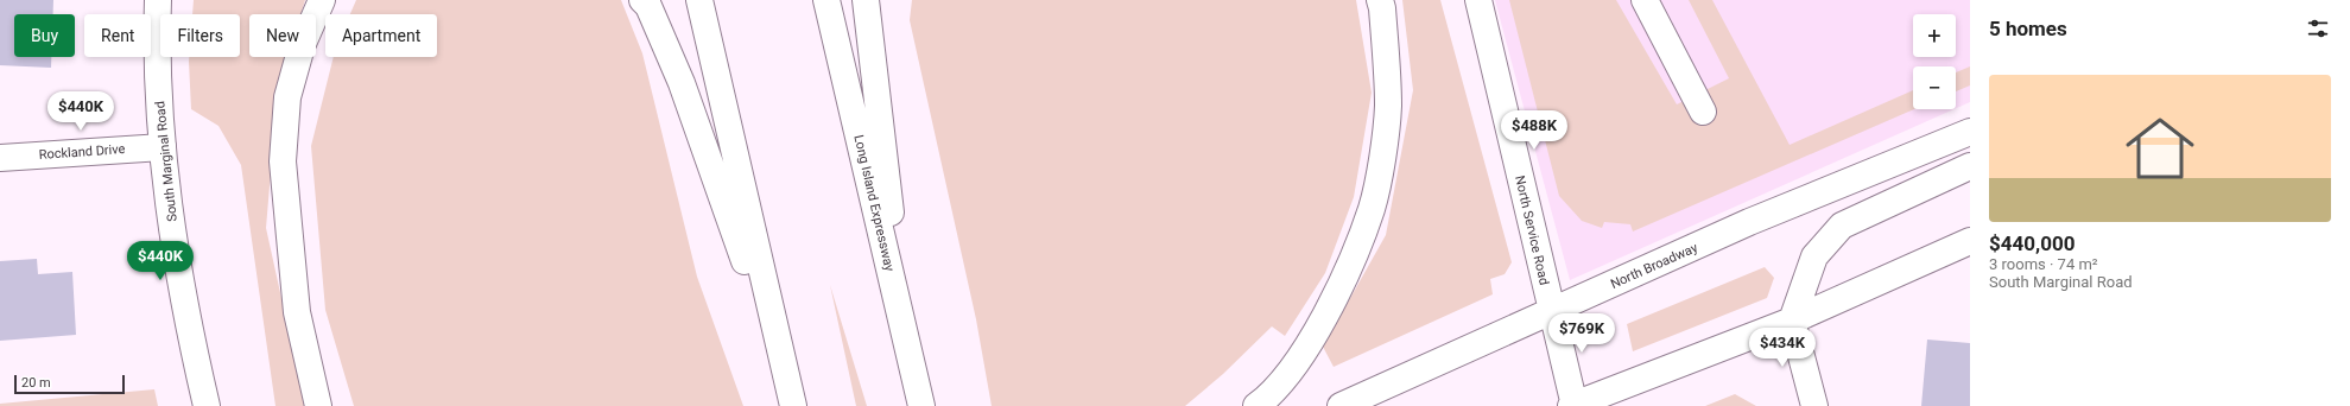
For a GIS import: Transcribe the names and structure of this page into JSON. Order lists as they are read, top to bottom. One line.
{"streets":{"main road":["Rockland Drive","South Marginal Road","Long Island Expressway","North Service Road","North Broadway"]},"crossings":[["Rockland Drive","South Marginal Road"],["North Service Road","North Broadway"]],"scale_bar":"20 m","page":{"heading":"5 homes","map_buttons":["+","−"],"chip":["Buy","Rent","Filters","New","Apartment"],"list":[{"name":"$440,000","note":"3 rooms · 74 m² · South Marginal Road"}],"price":["$440K","$488K","$440K","$769K","$434K"],"scale":"20 m"}}
